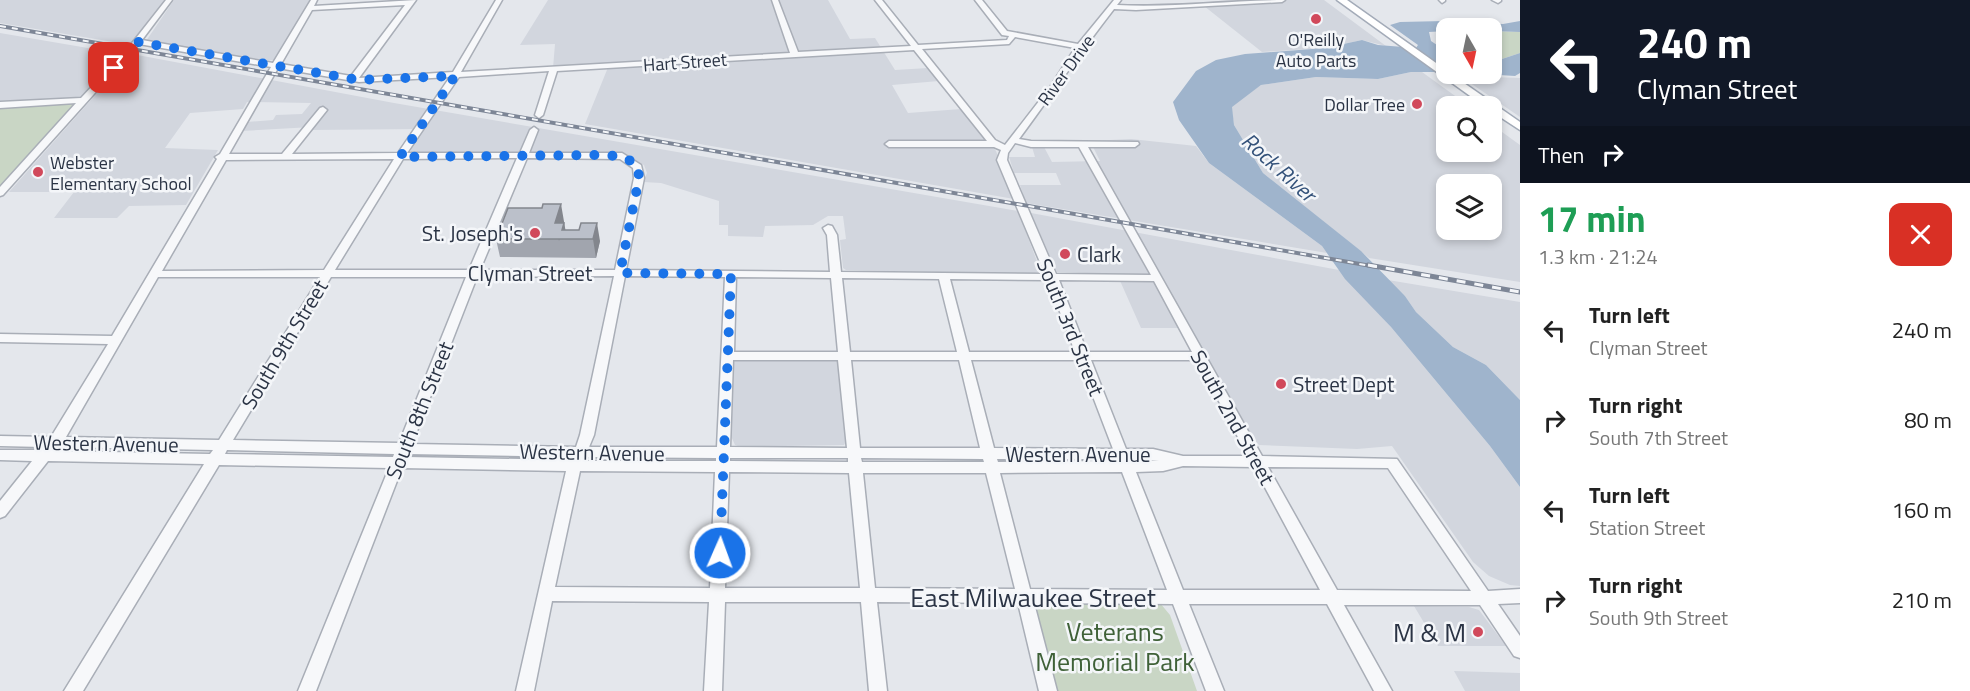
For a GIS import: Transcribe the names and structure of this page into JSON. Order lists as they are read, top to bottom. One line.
{"streets":{"street":["Hart Street","River Drive","Clyman Street","South 3rd Street","South 9th Street","South 8th Street","South 2nd Street","Western Avenue","East Milwaukee Street"]},"crossings":[["Hart Street","South 9th Street"],["River Drive","South 3rd Street"],["Clyman Street","South 3rd Street"],["Clyman Street","South 9th Street"],["Clyman Street","South 8th Street"],["Clyman Street","South 2nd Street"],["South 3rd Street","Western Avenue"],["South 3rd Street","East Milwaukee Street"],["South 9th Street","Western Avenue"],["South 8th Street","Western Avenue"],["South 2nd Street","Western Avenue"],["South 2nd Street","East Milwaukee Street"],["Western Avenue","East Milwaukee Street"]],"water":["Rock River"],"parks":["Veterans Memorial Park"],"places":["O'Reilly Auto Parts","Dollar Tree","Webster Elementary School","St. Joseph's","Clark","Street Dept","M & M"],"north":"bottom","page":{"turn":["240 m","Clyman Street"],"then":"Then","heading":["17 min","1.3 km · 21:24"],"list":[{"name":"Turn left","note":"Clyman Street","value":"240 m"},{"name":"Turn right","note":"South 7th Street","value":"80 m"},{"name":"Turn left","note":"Station Street","value":"160 m"},{"name":"Turn right","note":"South 9th Street","value":"210 m"}]}}
